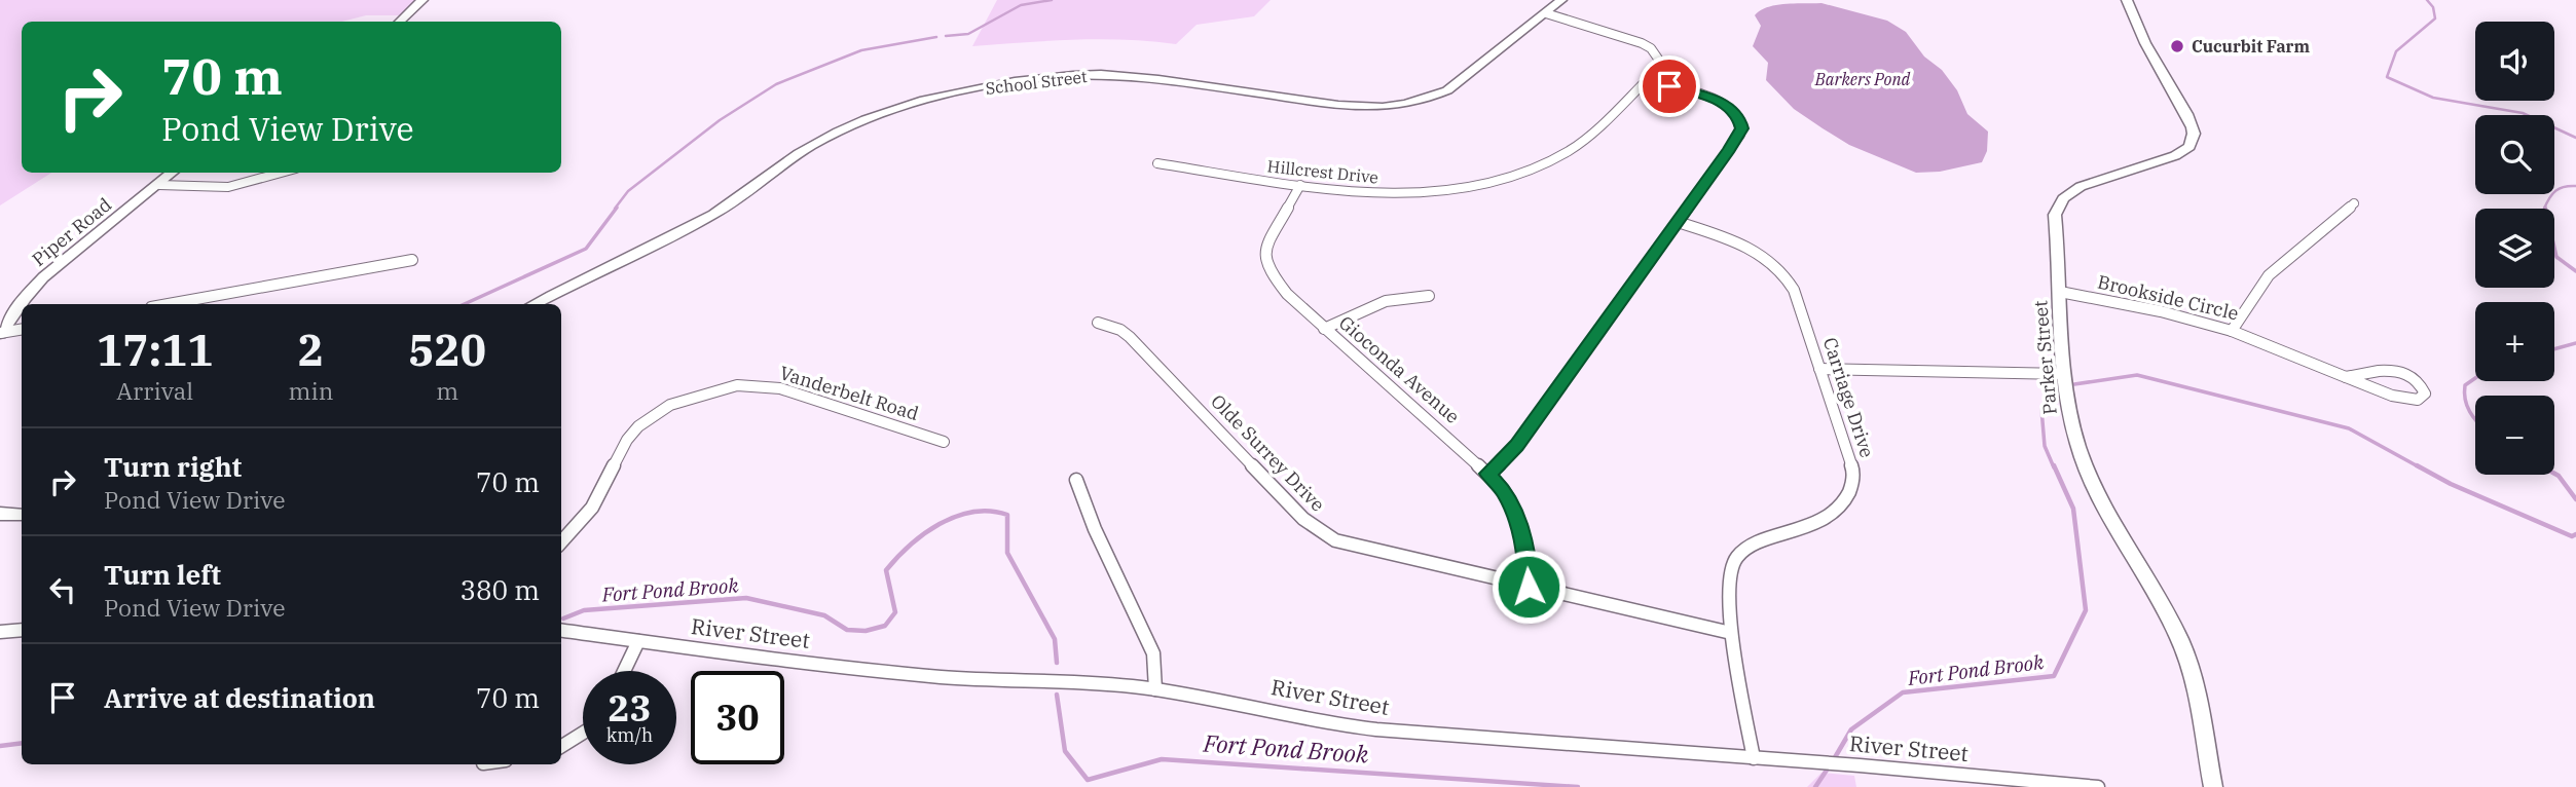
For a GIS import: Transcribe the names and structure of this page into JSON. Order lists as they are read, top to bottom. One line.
{"streets":{"street":["School Street","Hillcrest Drive","Piper Road","Brookside Circle","Parker Street","Gioconda Avenue","Vanderbelt Road","Carriage Drive","Olde Surrey Drive","River Street"]},"crossings":[["Hillcrest Drive","Gioconda Avenue"],["Brookside Circle","Parker Street"],["Gioconda Avenue","Olde Surrey Drive"],["Carriage Drive","Olde Surrey Drive"],["Carriage Drive","River Street"]],"water":["Barkers Pond","Fort Pond Brook"],"places":["Cucurbit Farm"],"page":{"map_buttons":["+","−"],"turn":["70 m","Pond View Drive"],"eta":["17:11","Arrival","2","min","520","m"],"list":[{"name":"Turn right","note":"Pond View Drive","value":"70 m"},{"name":"Turn left","note":"Pond View Drive","value":"380 m"},{"name":"Arrive at destination","value":"70 m"}],"speed":"23 km/h","limit":"30"}}
